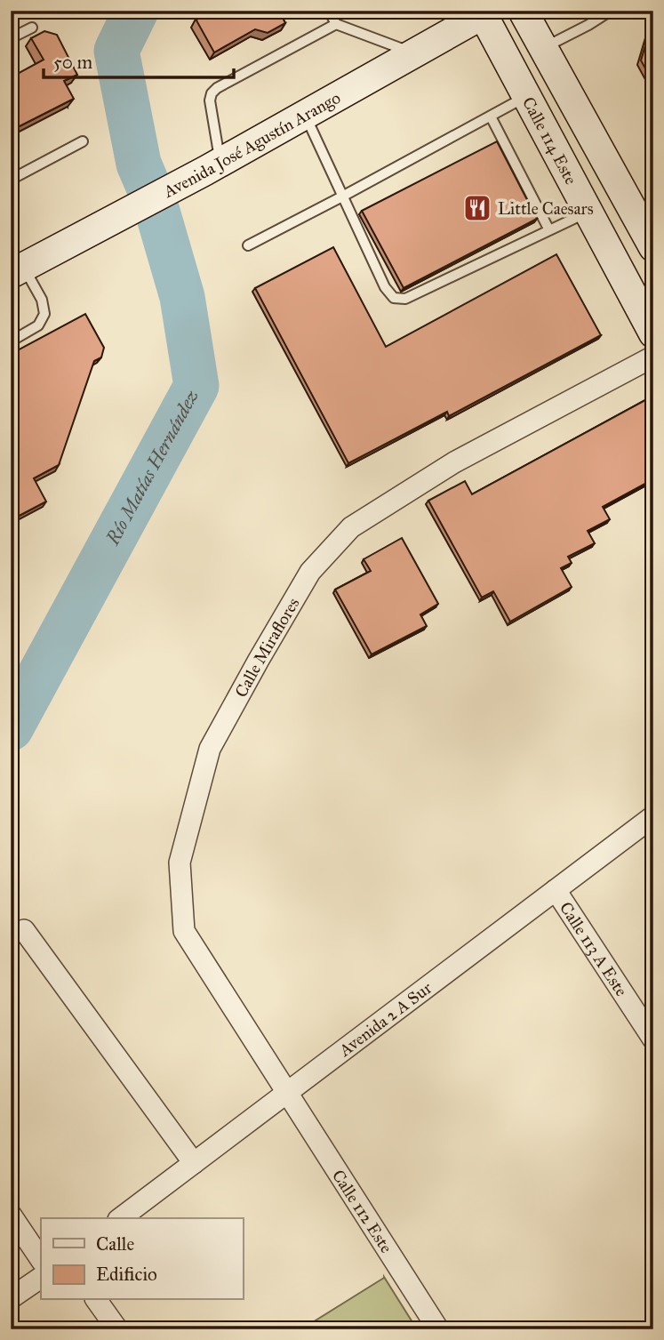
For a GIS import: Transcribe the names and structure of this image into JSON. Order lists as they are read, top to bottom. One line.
{"streets":{"street":["Calle 114 Este","Avenida José Agustín Arango","Calle Miraflores","Calle 113 A Este","Avenida 2 A Sur","Calle 112 Este"]},"crossings":[["Calle 114 Este","Avenida José Agustín Arango"],["Calle Miraflores","Avenida 2 A Sur"],["Calle Miraflores","Calle 112 Este"],["Calle 113 A Este","Avenida 2 A Sur"],["Avenida 2 A Sur","Calle 112 Este"]],"water":["Río Matías Hernández"],"places":{"restaurant":["Little Caesars"]},"legend":["Calle","Edificio"],"scale_bar":"50 m"}
